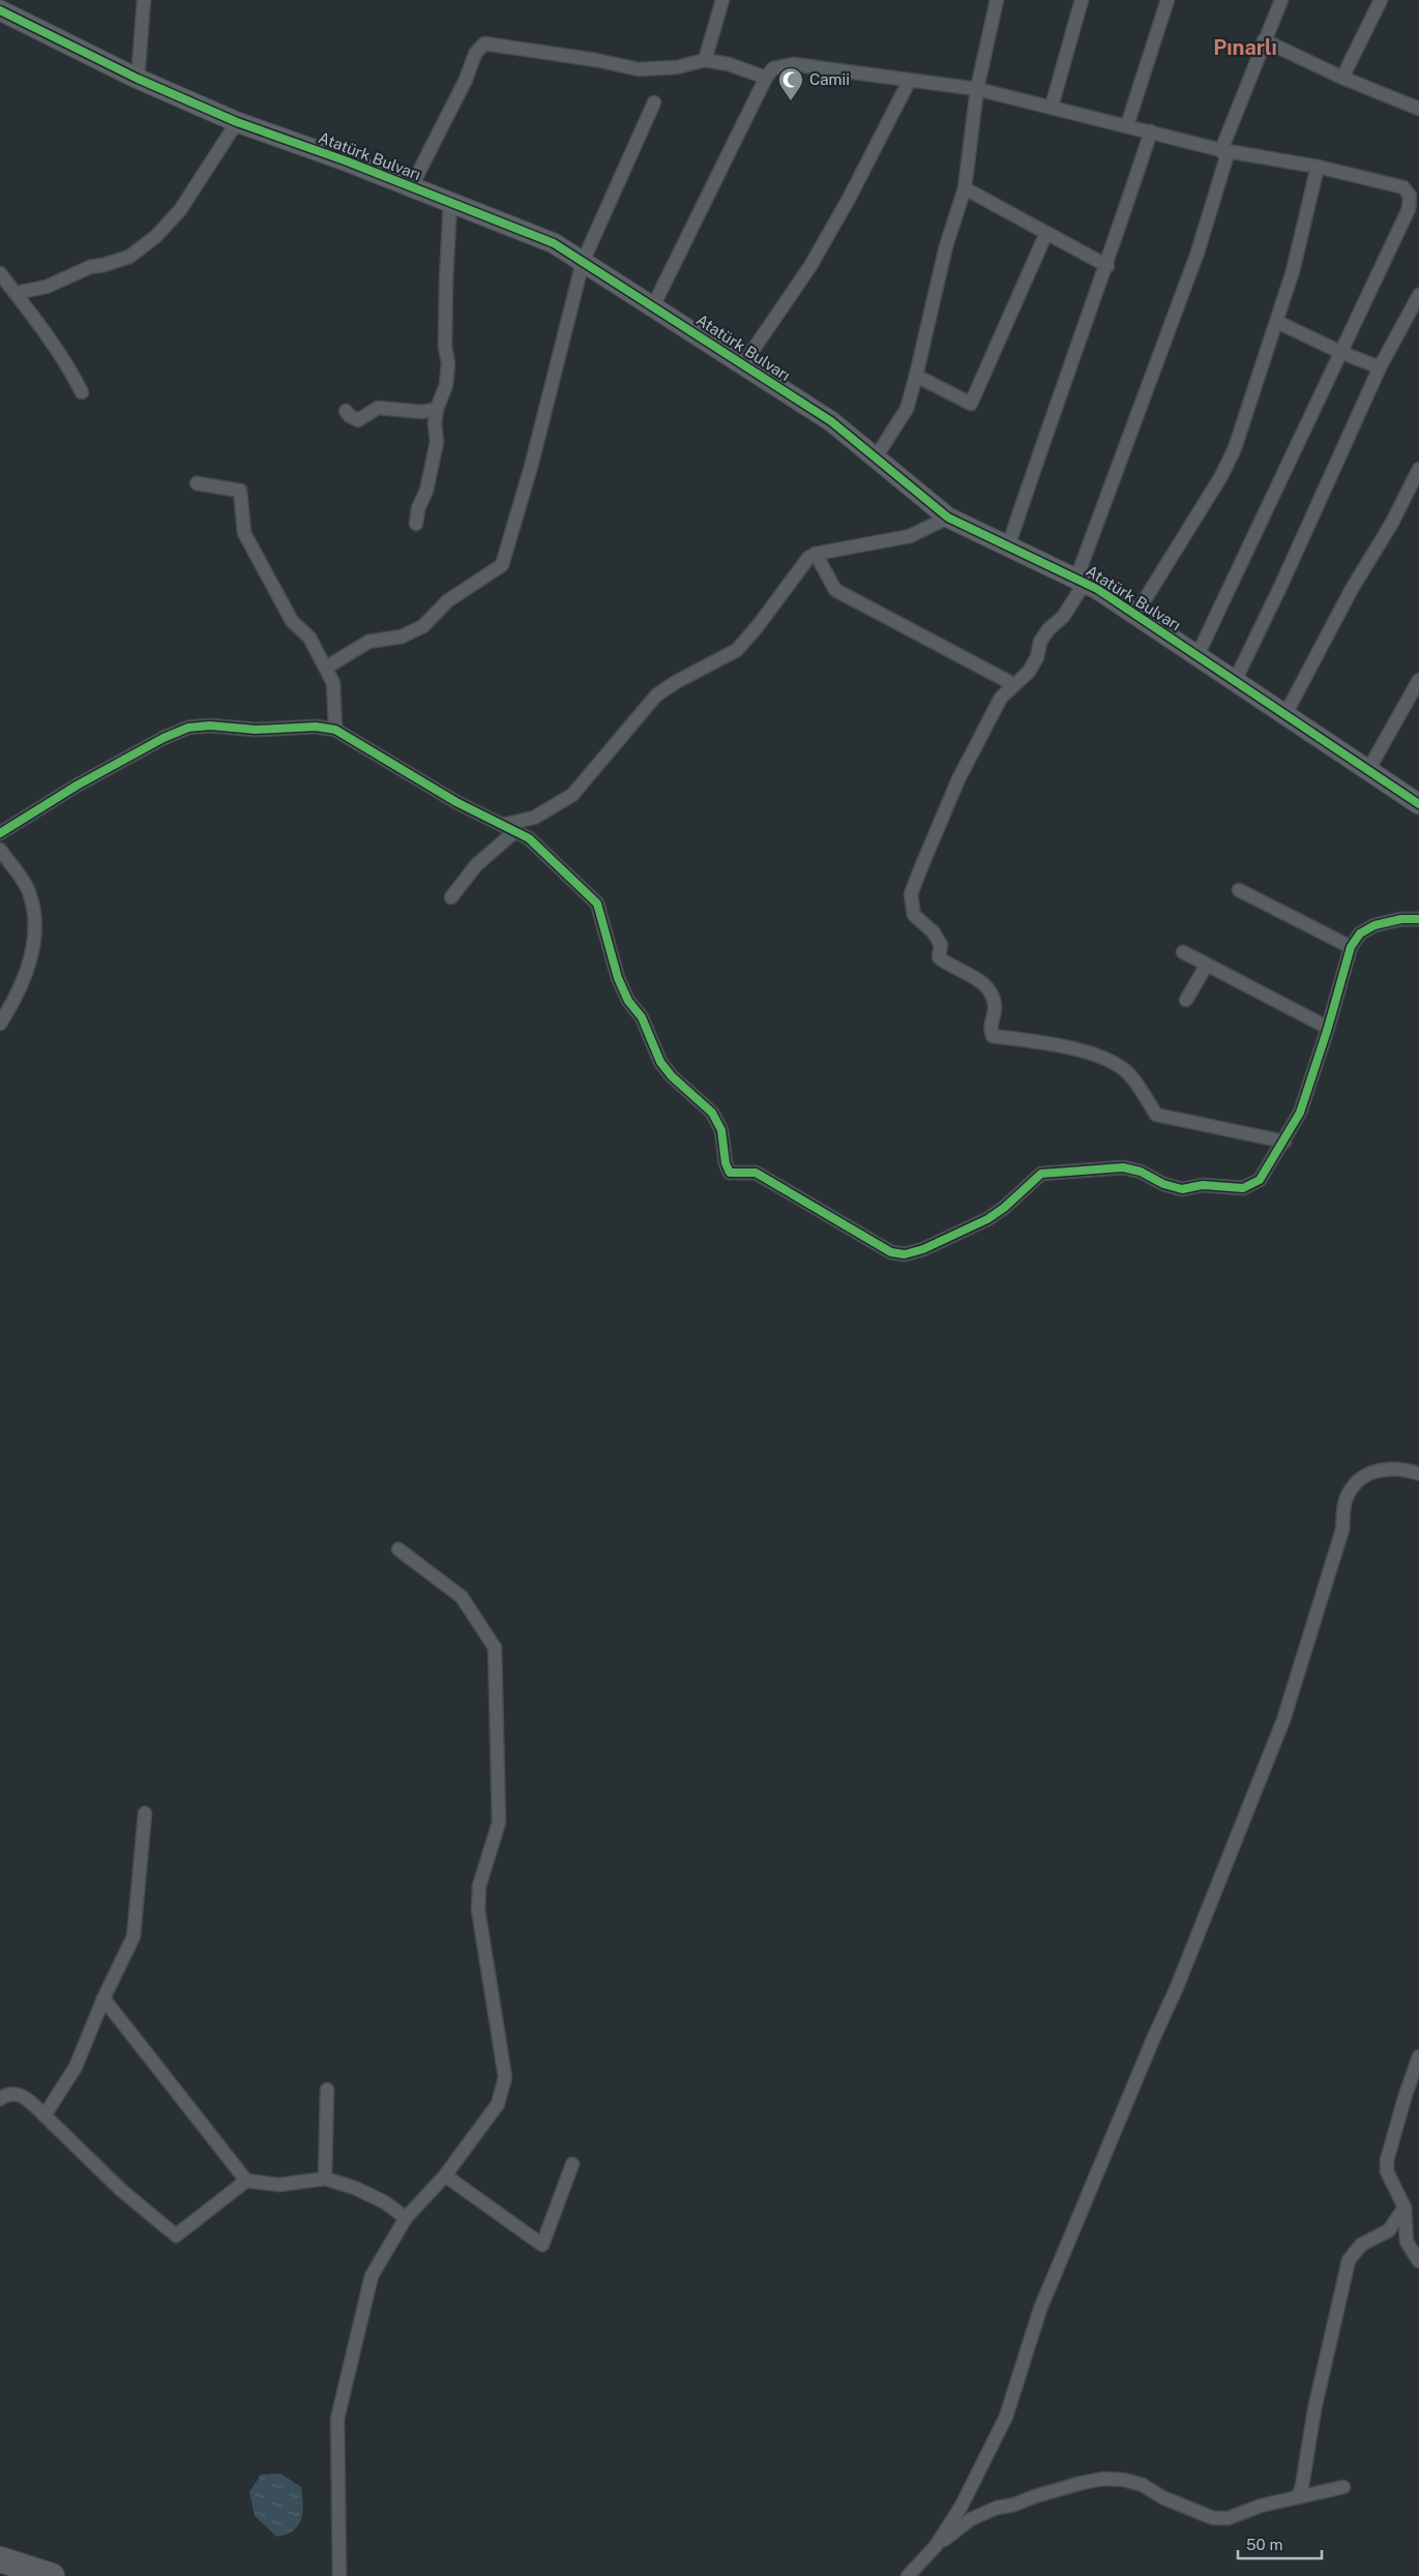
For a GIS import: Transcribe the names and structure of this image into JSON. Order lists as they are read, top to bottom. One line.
{"streets":{"street":["Atatürk Bulvarı"]},"districts":["Pınarlı"],"places":{"mosque":["Camii"]},"scale_bar":"50 m"}
